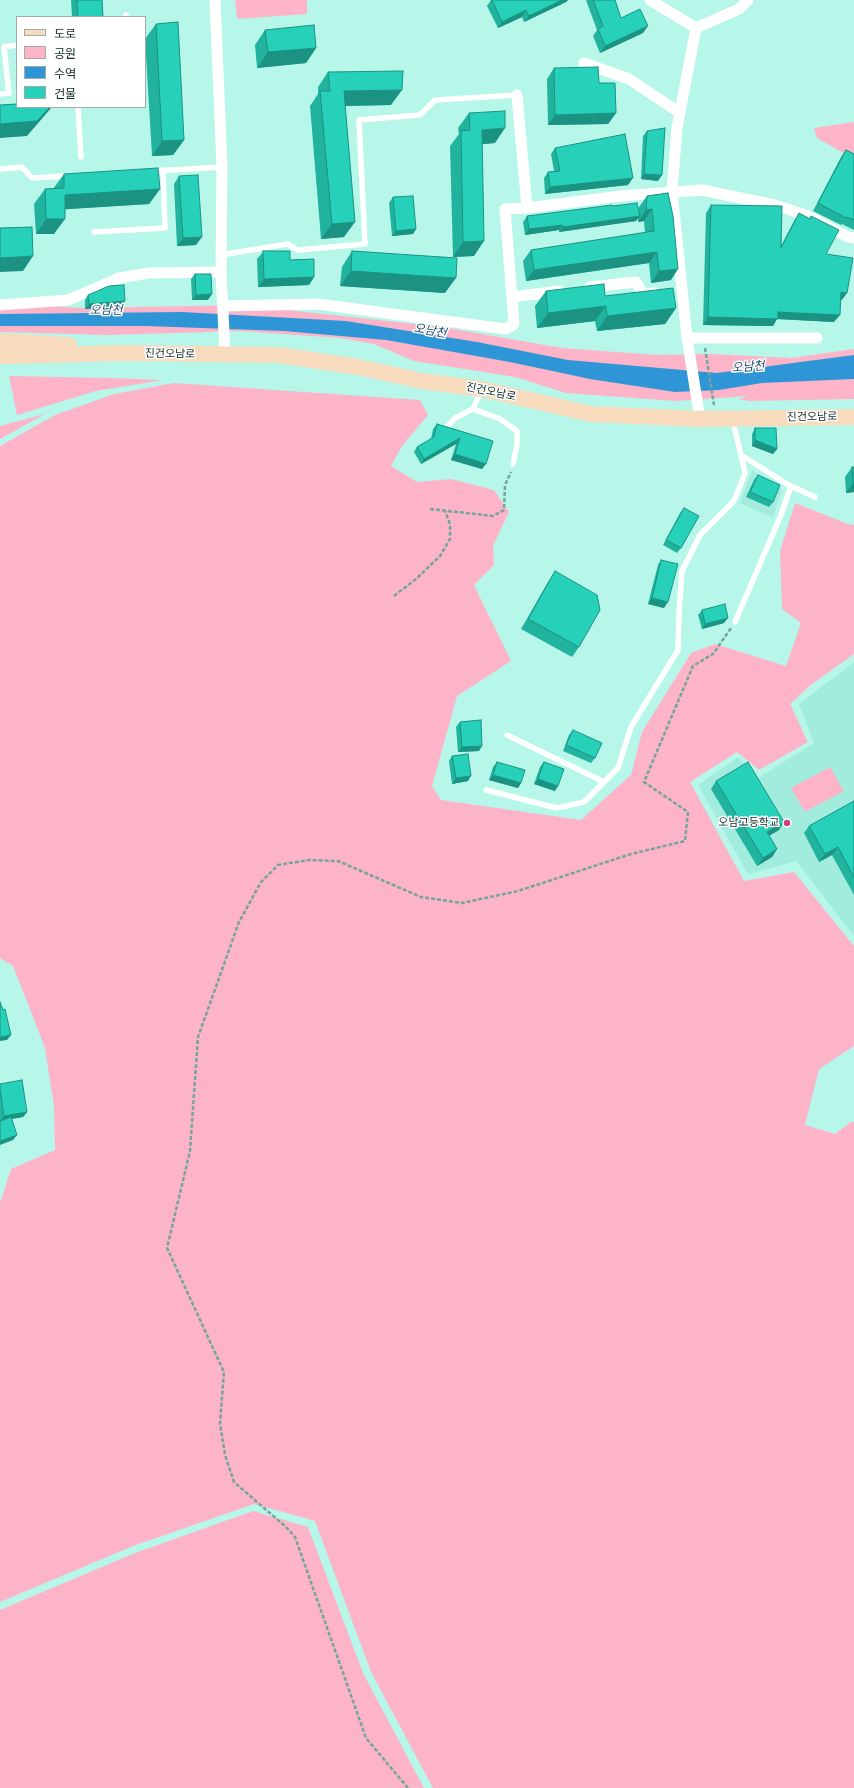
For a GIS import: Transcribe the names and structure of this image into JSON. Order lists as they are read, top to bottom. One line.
{"streets":{"main road":["진건오남로"]},"water":["오남천"],"places":["오남고등학교"],"legend":["도로","공원","수역","건물"]}
